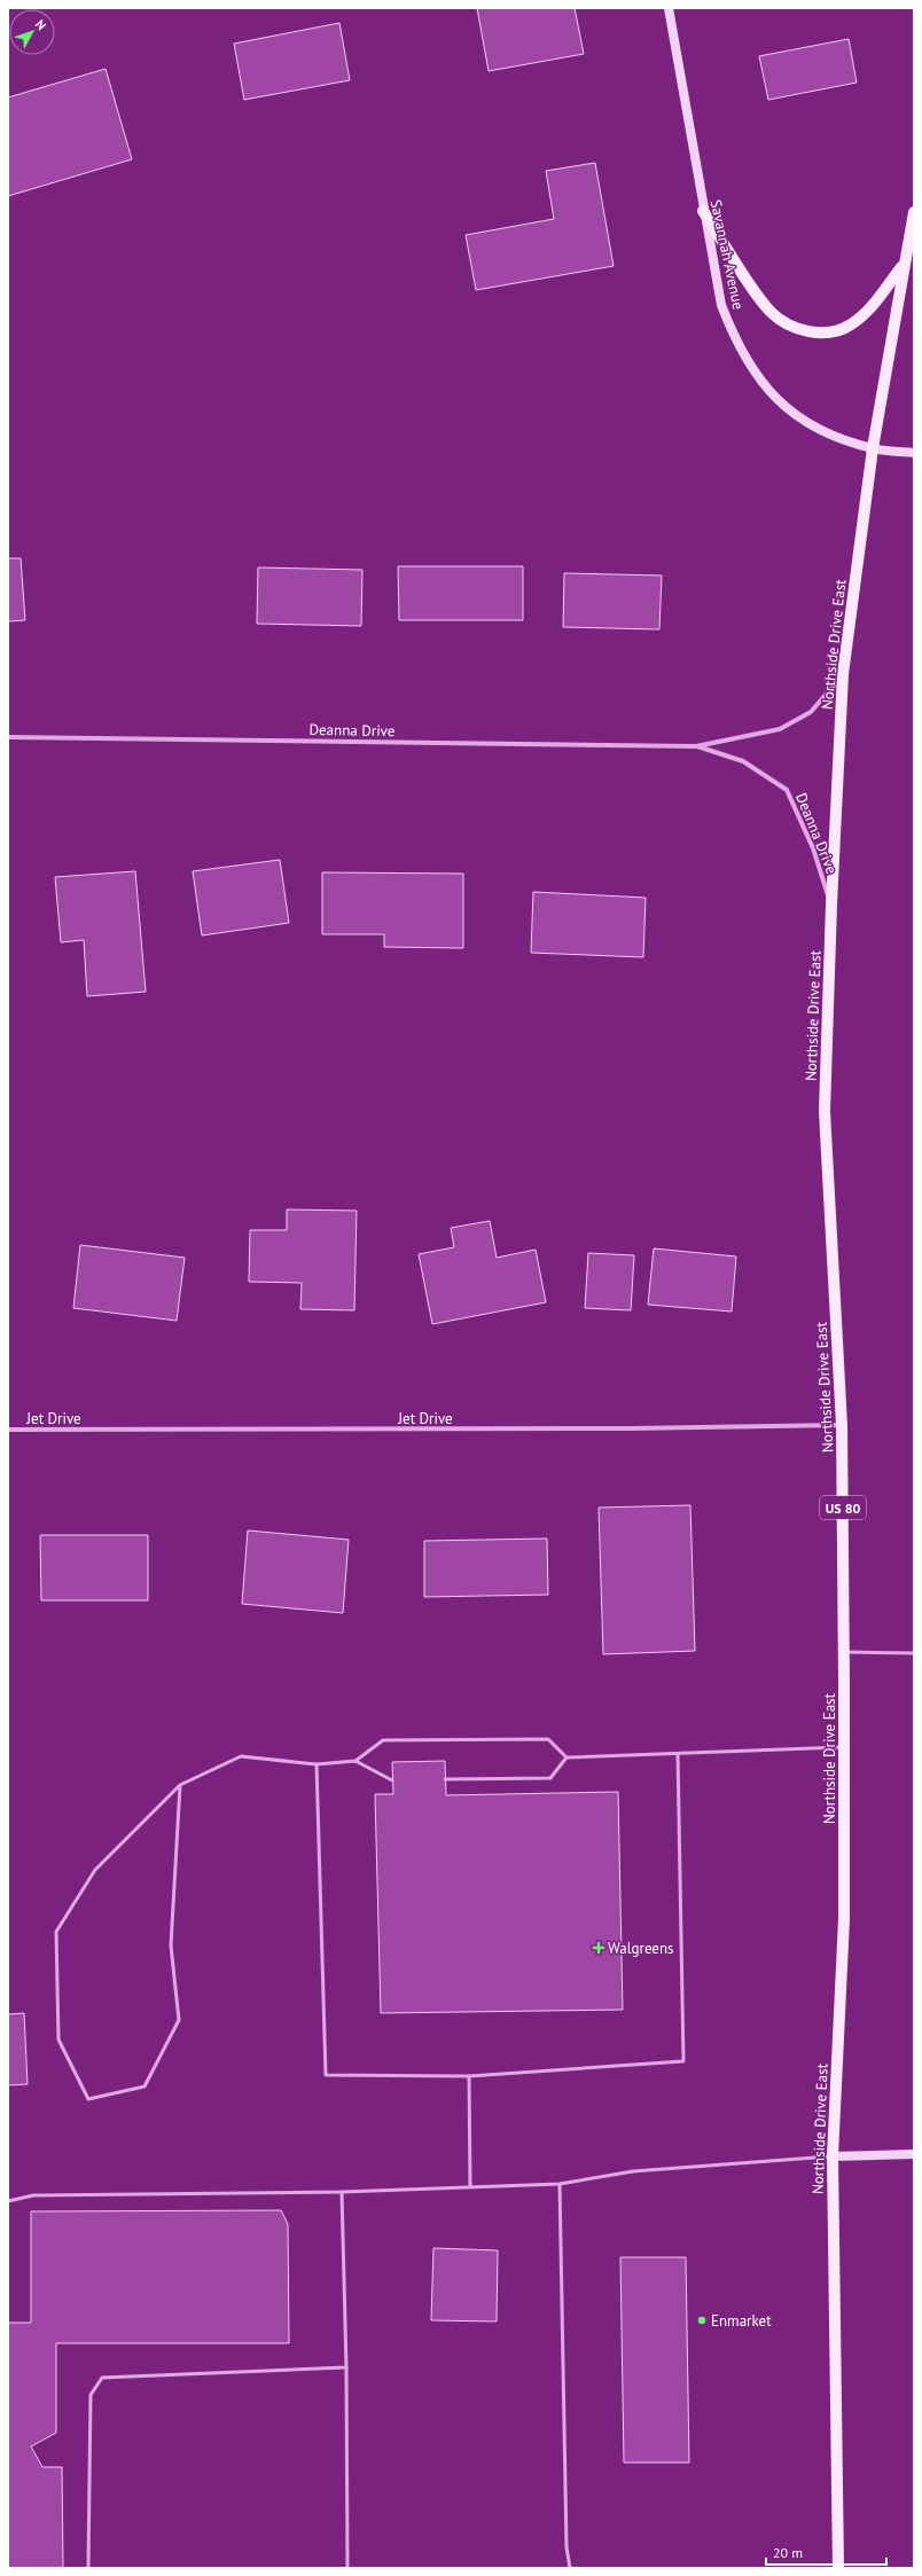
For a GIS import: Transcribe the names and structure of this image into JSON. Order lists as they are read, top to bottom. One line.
{"streets":{"main road":["Northside Drive East","US 80"],"street":["Savannah Avenue","Deanna Drive","Jet Drive"]},"crossings":[["Savannah Avenue","Northside Drive East"],["Northside Drive East","Deanna Drive"],["Northside Drive East","Jet Drive"]],"places":{"health":["Walgreens"],"other":["Enmarket"]},"scale_bar":"20 m","north":"top right"}
